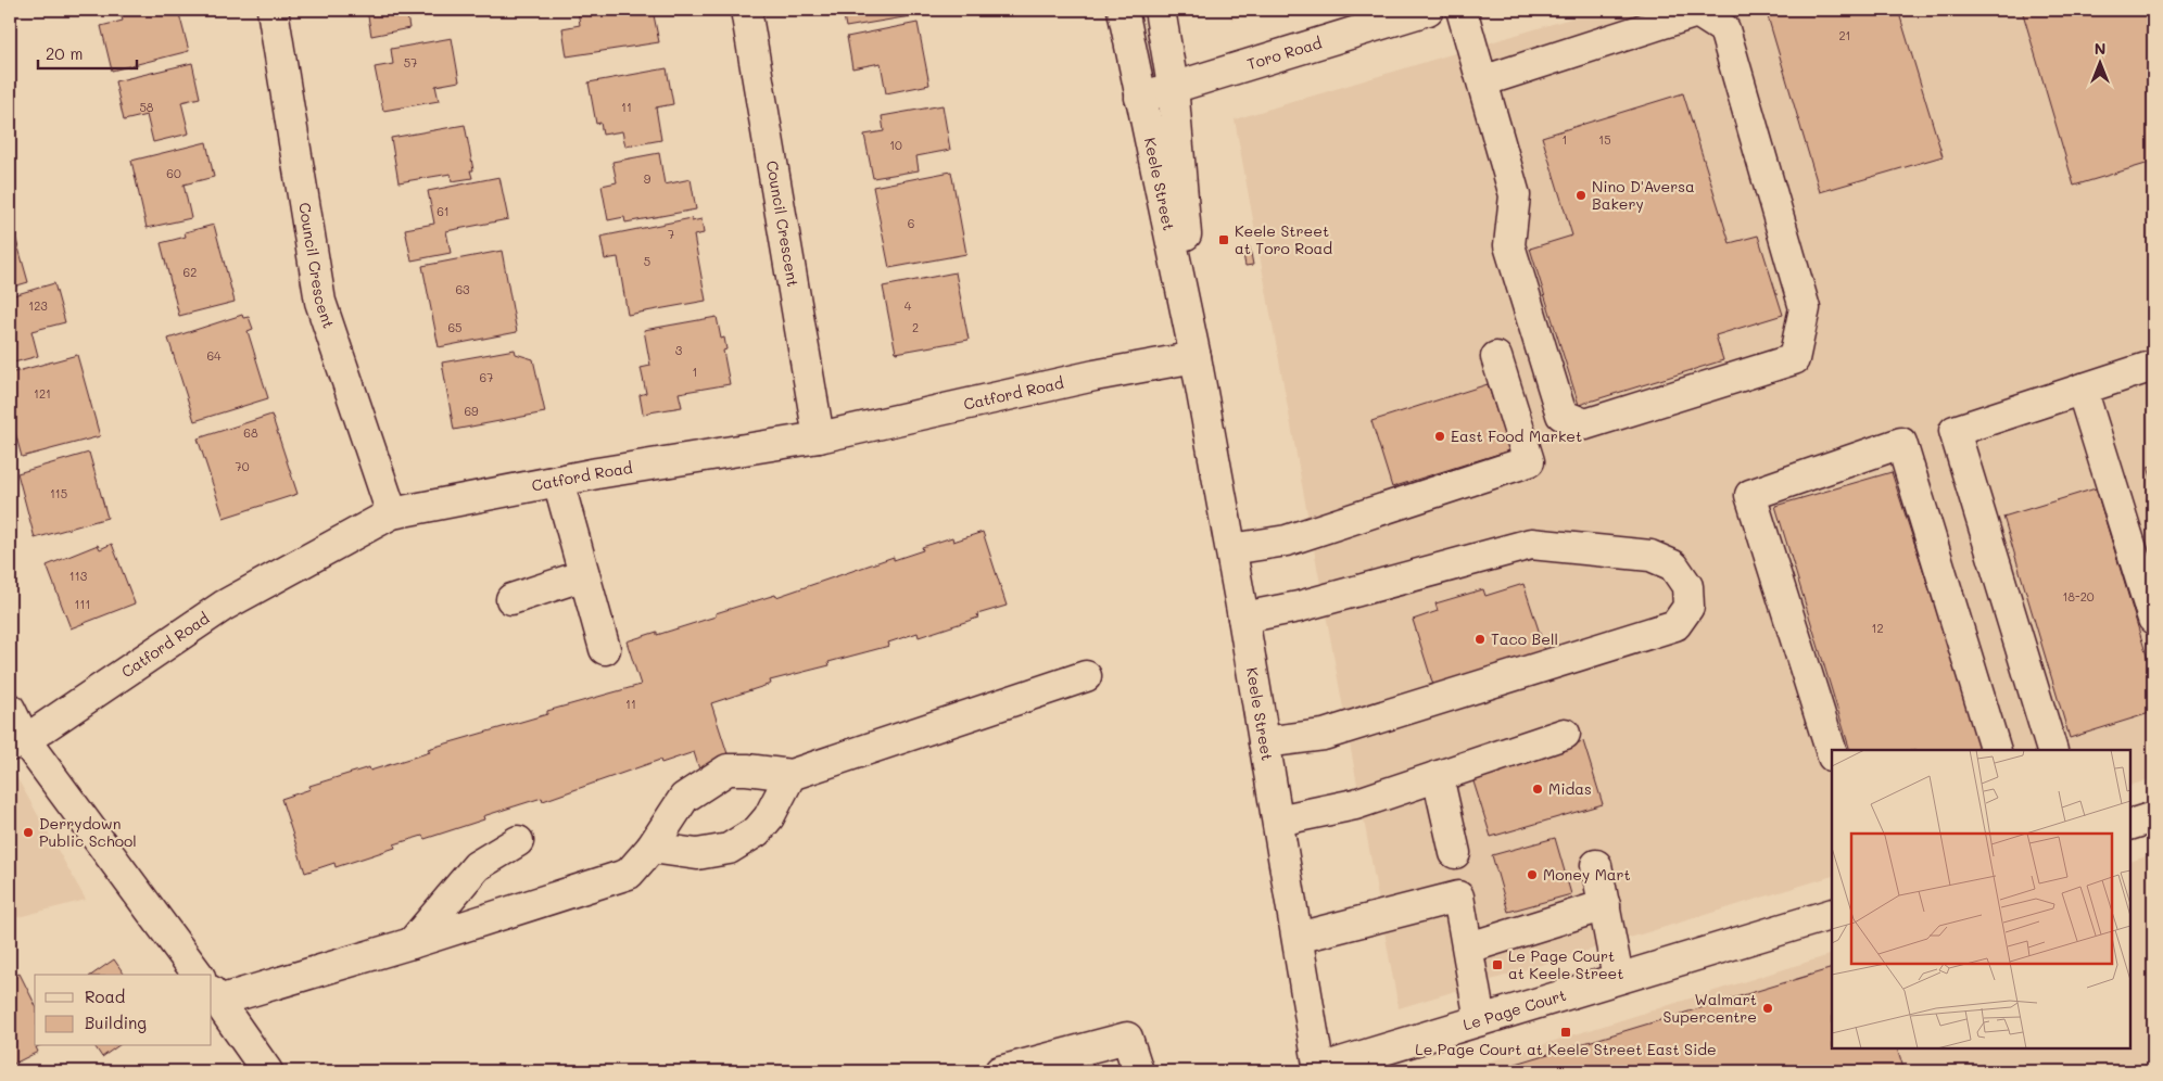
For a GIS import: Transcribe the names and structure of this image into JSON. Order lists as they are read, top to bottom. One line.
{"streets":{"street":["Toro Road","Keele Street","Council Crescent","Catford Road","Le Page Court"]},"crossings":[["Toro Road","Keele Street"],["Keele Street","Catford Road"],["Keele Street","Le Page Court"],["Council Crescent","Catford Road"]],"places":{"other":["Nino D'Aversa Bakery","East Food Market","Taco Bell","Midas","Derrydown Public School","Money Mart","Walmart Supercentre"],"transit":["Keele Street at Toro Road","Le Page Court at Keele Street","Le Page Court at Keele Street East Side"]},"house_numbers":["21","57","58","11","1","15","10","60","9","61","6","7","5","62","63","123","4","65","2","3","64","1","67","121","69","68","70","115","113","18-20","111","12","11"],"legend":["Road","Building"],"scale_bar":"20 m","north":"top"}
